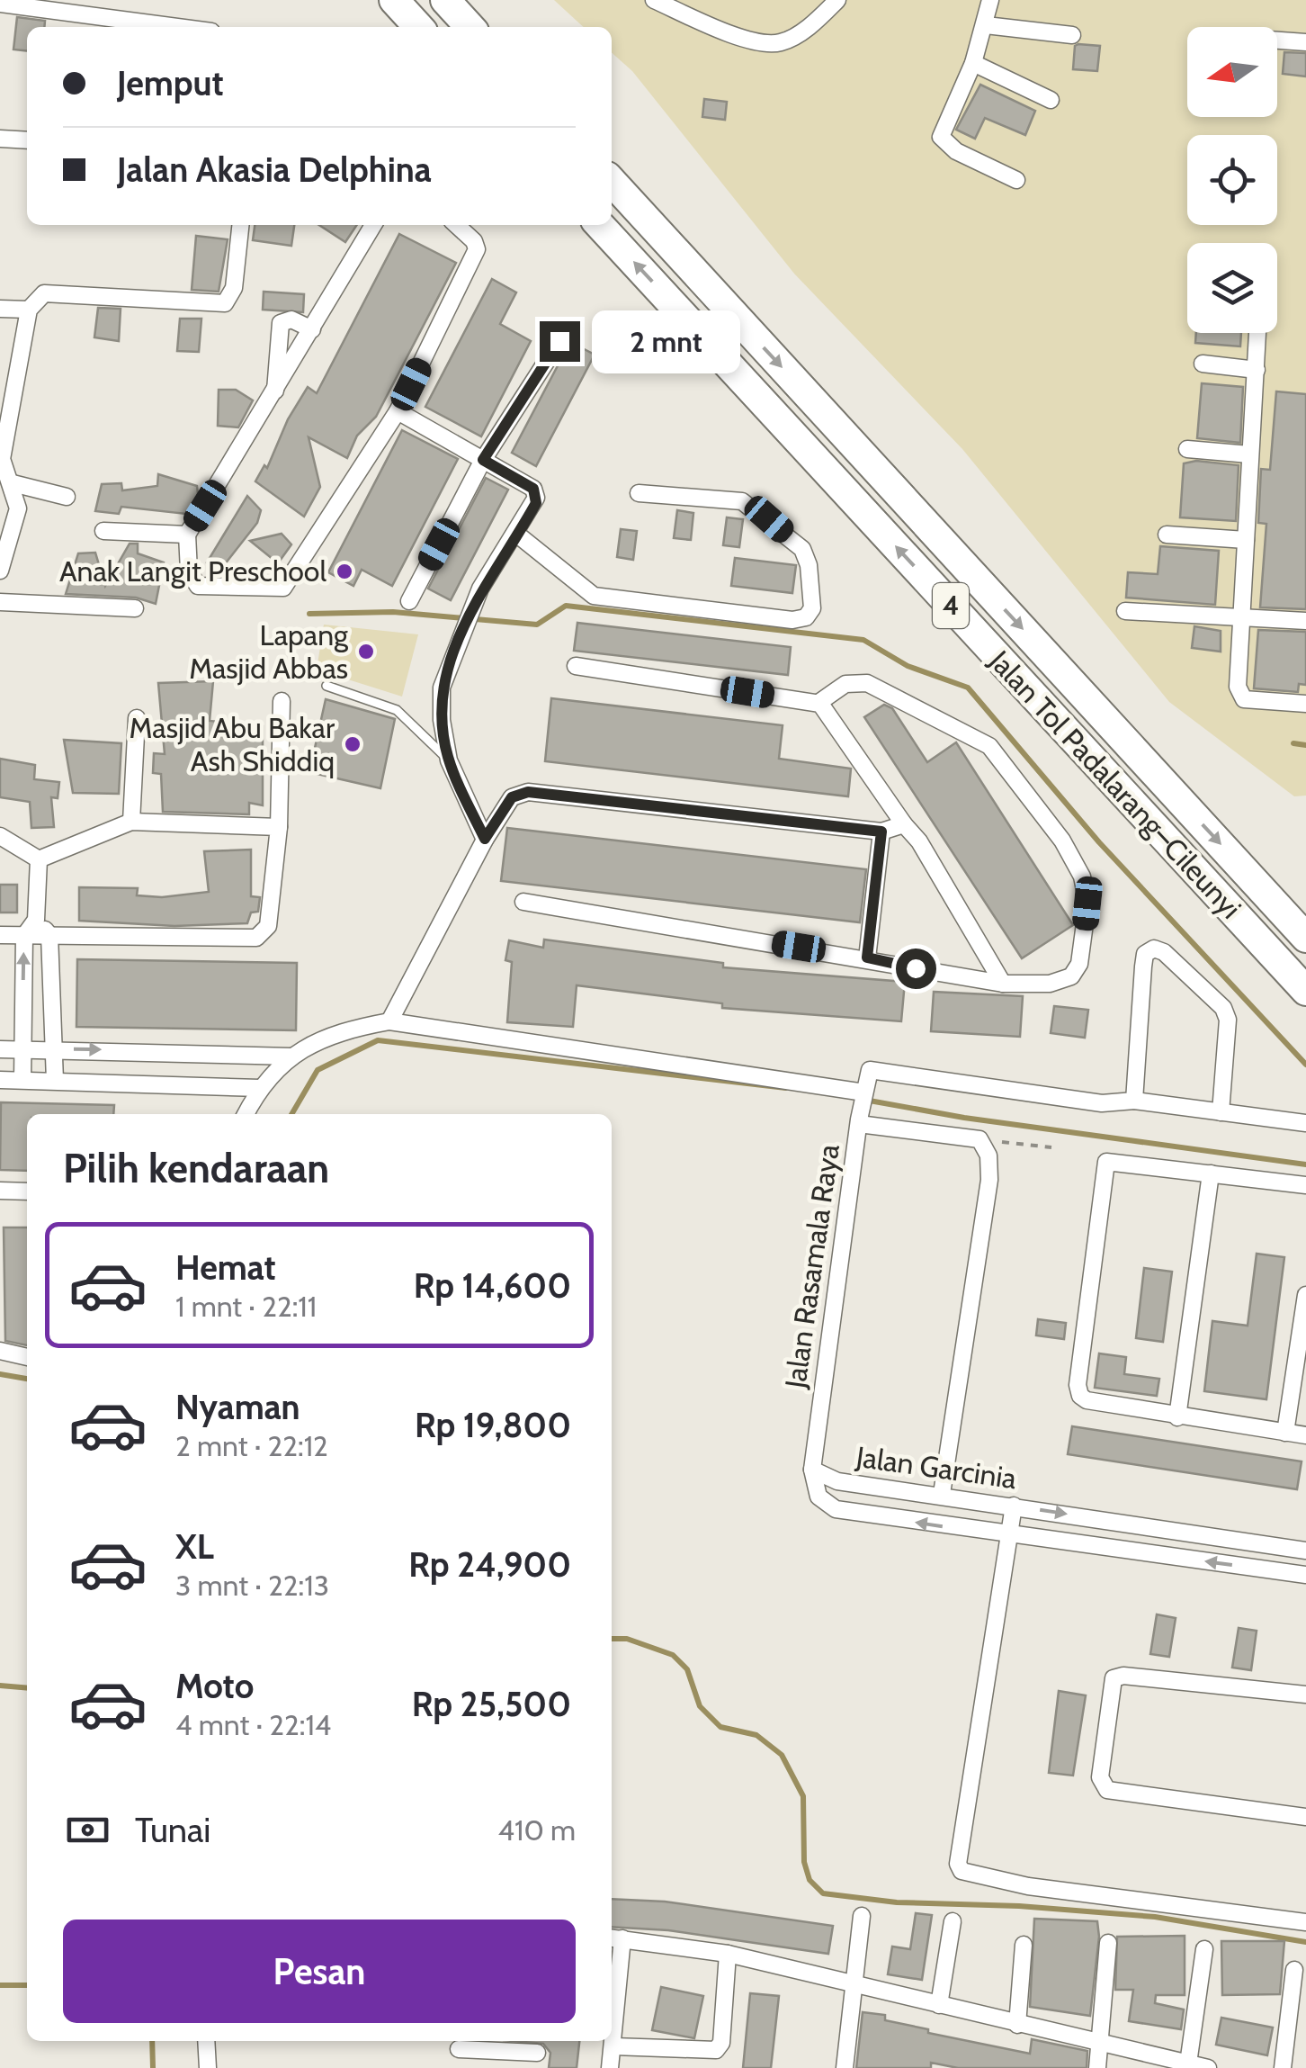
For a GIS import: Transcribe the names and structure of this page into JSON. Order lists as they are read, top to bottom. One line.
{"streets":{"highway":["4","Jalan Tol Padalarang–Cileunyi"],"street":["Jalan Rasamala Raya","Jalan Garcinia"]},"crossings":[["Jalan Rasamala Raya","Jalan Garcinia"]],"places":["Anak Langit Preschool","Lapang Masjid Abbas","Masjid Abu Bakar Ash Shiddiq"],"north":"left","page":{"banner":["Jemput","Jalan Akasia Delphina"],"bubble":"2 mnt","heading":"Pilih kendaraan","list":[{"name":"Hemat","note":"1 mnt · 22:11","value":"Rp 14,600"},{"name":"Nyaman","note":"2 mnt · 22:12","value":"Rp 19,800"},{"name":"XL","note":"3 mnt · 22:13","value":"Rp 24,900"},{"name":"Moto","note":"4 mnt · 22:14","value":"Rp 25,500"}],"pay":["Tunai","410 m"],"buttons":"Pesan"}}
